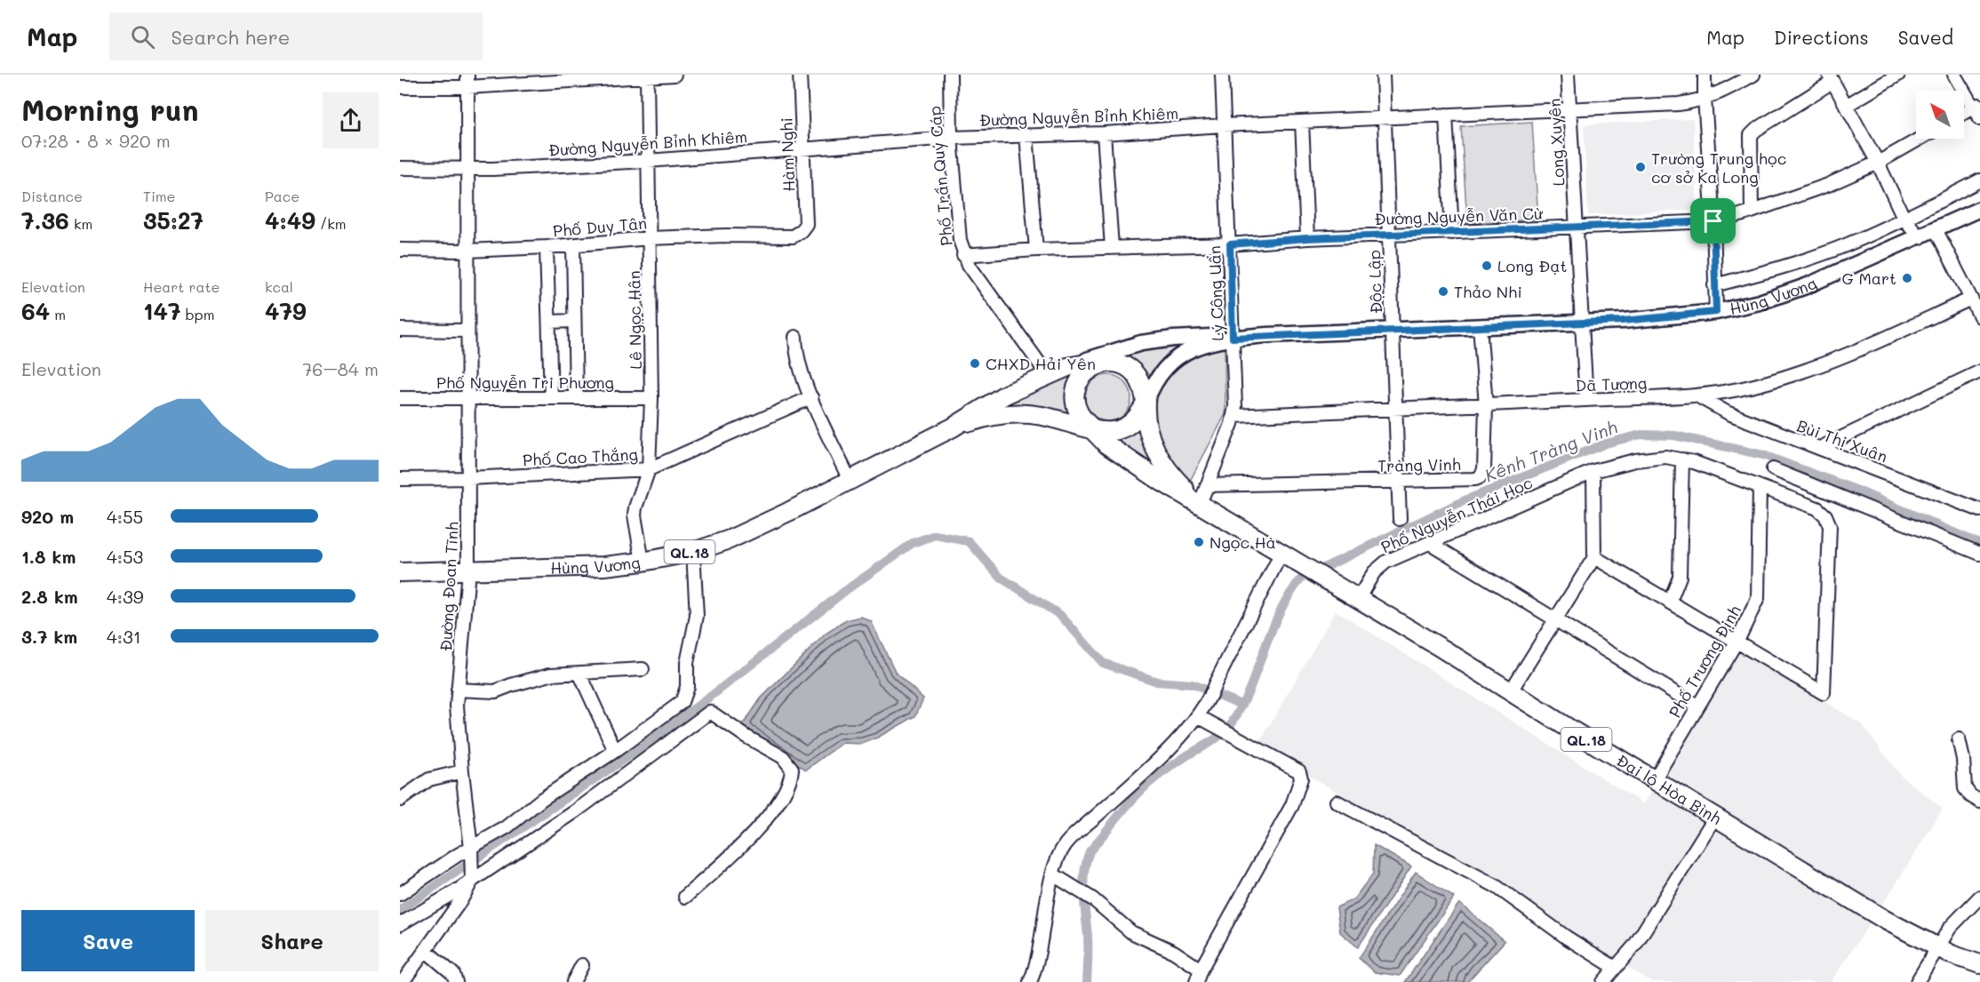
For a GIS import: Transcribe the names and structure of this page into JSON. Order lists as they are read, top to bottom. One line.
{"streets":{"highway":["Hùng Vương","QL.18","Đại lộ Hòa Bình"],"street":["Đường Nguyễn Bỉnh Khiêm","Long Xuyên","Hàm Nghi","Phố Trần Quý Cáp","Đường Nguyễn Văn Cừ","Phố Duy Tân","Độc Lập","Lý Công Uẩn","Lê Ngọc Hân","Phố Nguyễn Tri Phương","Dã Tượng","Bùi Thị Xuân","Phố Cao Thắng","Tràng Vinh","Phố Nguyễn Thái Học","Đường Đoan Tĩnh","Phố Trương Định"]},"crossings":[["Đường Nguyễn Bỉnh Khiêm","Long Xuyên"],["Đường Nguyễn Bỉnh Khiêm","Hàm Nghi"],["Đường Nguyễn Bỉnh Khiêm","Phố Trần Quý Cáp"],["Đường Nguyễn Bỉnh Khiêm","Độc Lập"],["Đường Nguyễn Bỉnh Khiêm","Lý Công Uẩn"],["Đường Nguyễn Bỉnh Khiêm","Lê Ngọc Hân"],["Đường Nguyễn Bỉnh Khiêm","Đường Đoan Tĩnh"],["Long Xuyên","Đường Nguyễn Văn Cừ"],["Long Xuyên","Hùng Vương"],["Long Xuyên","Dã Tượng"],["Hàm Nghi","Phố Duy Tân"],["Phố Trần Quý Cáp","Đường Nguyễn Văn Cừ"],["Đường Nguyễn Văn Cừ","Độc Lập"],["Đường Nguyễn Văn Cừ","Lý Công Uẩn"],["Phố Duy Tân","Lê Ngọc Hân"],["Phố Duy Tân","Đường Đoan Tĩnh"],["Độc Lập","Hùng Vương"],["Độc Lập","Dã Tượng"],["Độc Lập","Tràng Vinh"],["Lý Công Uẩn","Hùng Vương"],["Lý Công Uẩn","Dã Tượng"],["Lý Công Uẩn","Tràng Vinh"],["Lý Công Uẩn","Đại lộ Hòa Bình"],["Hùng Vương","Lê Ngọc Hân"],["Hùng Vương","Tràng Vinh"],["Hùng Vương","Đường Đoan Tĩnh"],["Lê Ngọc Hân","Phố Nguyễn Tri Phương"],["Lê Ngọc Hân","Phố Cao Thắng"],["Phố Nguyễn Tri Phương","Đường Đoan Tĩnh"],["Dã Tượng","Bùi Thị Xuân"],["Dã Tượng","Tràng Vinh"],["Phố Cao Thắng","Đường Đoan Tĩnh"],["Phố Nguyễn Thái Học","Phố Trương Định"],["Phố Nguyễn Thái Học","Đại lộ Hòa Bình"],["Phố Trương Định","Đại lộ Hòa Bình"]],"water":["Kênh Tràng Vinh"],"places":["Trường Trung học cơ sở Ka Long","Long Đạt","G Mart","Thảo Nhi","CHXD Hải Yên","Ngọc Hà"],"north":"top left","page":{"header":"Map","search":"Search here","nav":["Map","Directions","Saved"],"heading":["Morning run","07:28 · 8 × 920 m"],"stats":[["Distance","7.36 km"],["Time","35:27"],["Pace","4:49 /km"],["Elevation","64 m"],["Heart rate","147 bpm"],["kcal","479"]],"chart":["Elevation","76–84 m"],"list":[{"name":"920 m","note":"4:55"},{"name":"1.8 km","note":"4:53"},{"name":"2.8 km","note":"4:39"},{"name":"3.7 km","note":"4:31"}],"buttons":["Save","Share"]}}
